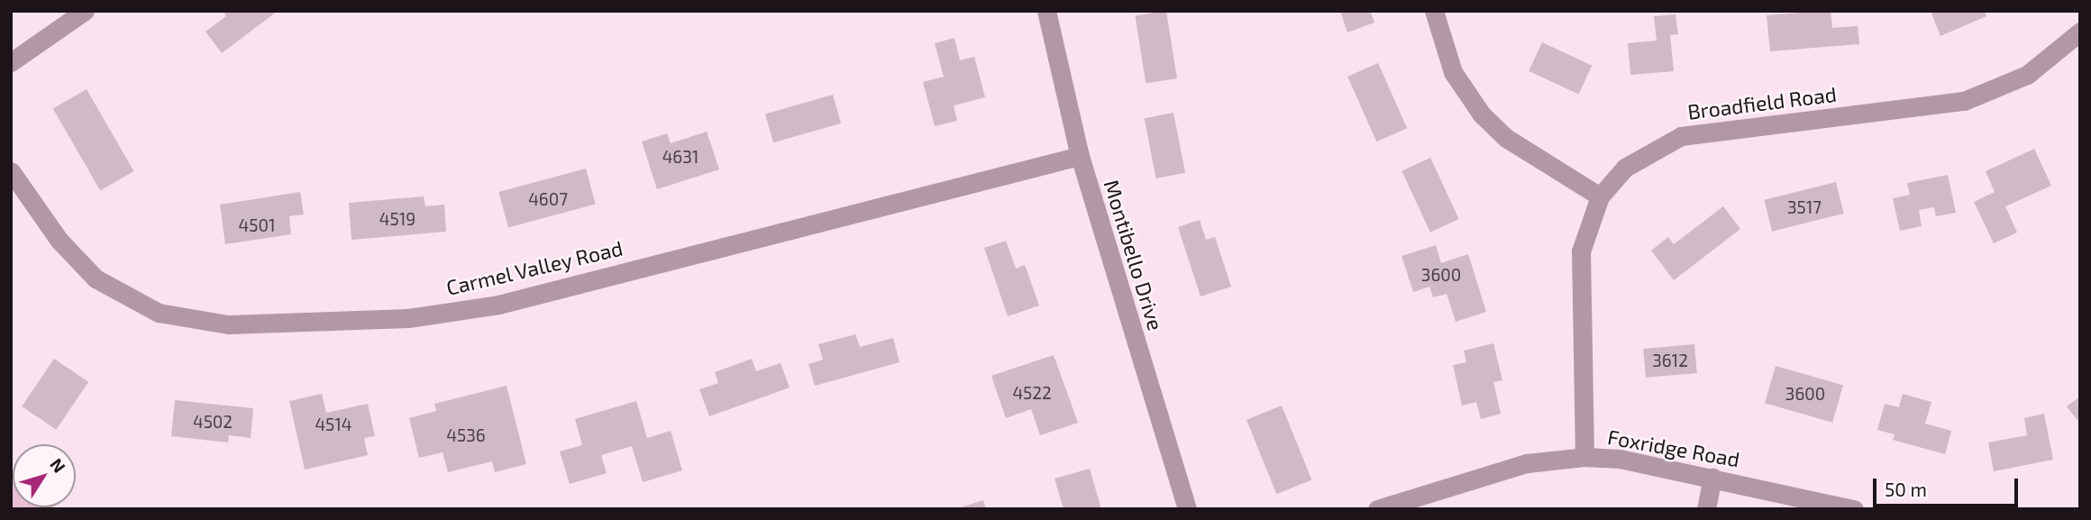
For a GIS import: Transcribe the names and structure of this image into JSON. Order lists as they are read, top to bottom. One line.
{"streets":{"street":["Broadfield Road","Montibello Drive","Carmel Valley Road","Foxridge Road"]},"crossings":[["Broadfield Road","Foxridge Road"],["Montibello Drive","Carmel Valley Road"]],"house_numbers":["4631","4607","3517","4519","4501","3600","3612","4522","3600","4502","4514","4536"],"scale_bar":"50 m","north":"top right"}
